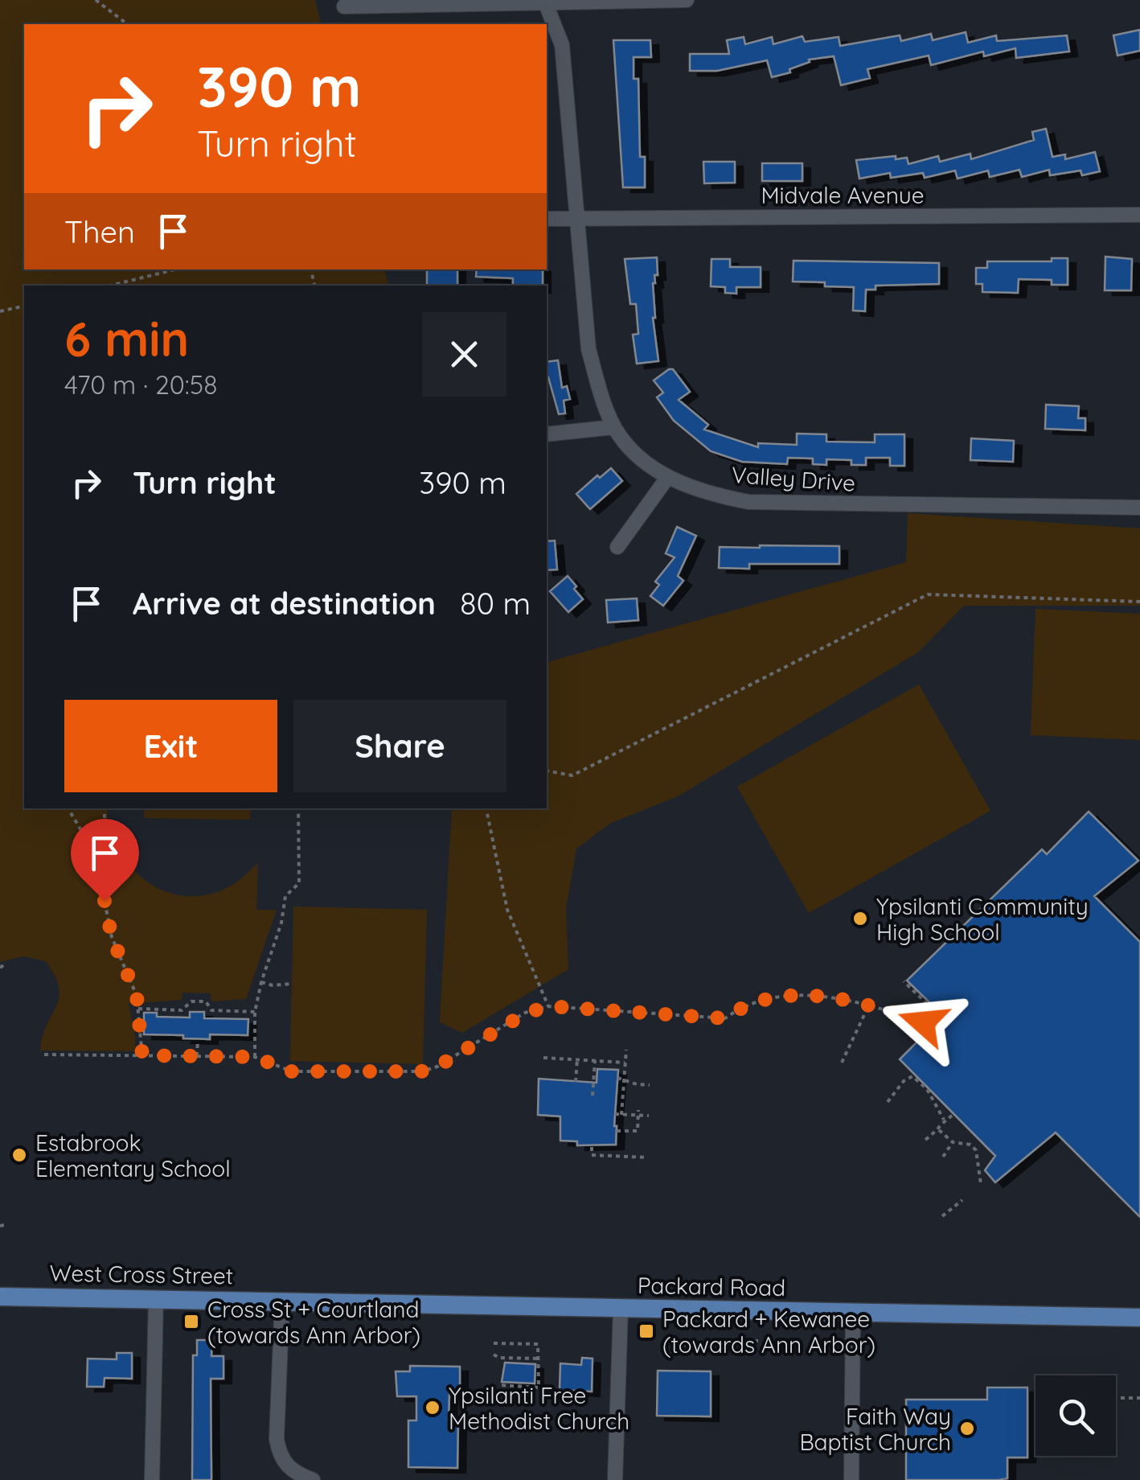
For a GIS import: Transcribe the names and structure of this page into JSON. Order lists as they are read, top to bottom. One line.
{"streets":{"main road":["West Cross Street","Packard Road"],"street":["Midvale Avenue","Valley Drive"]},"crossings":[["Midvale Avenue","Valley Drive"],["West Cross Street","Packard Road"]],"places":{"other":["Ypsilanti Community High School","Estabrook Elementary School","Ypsilanti Free Methodist Church","Faith Way Baptist Church"],"transit":["Cross St + Courtland (towards Ann Arbor)","Packard + Kewanee (towards Ann Arbor)"]},"page":{"turn":["390 m","Turn right"],"then":"Then","heading":["6 min","470 m · 20:58"],"list":[{"name":"Turn right","value":"390 m"},{"name":"Arrive at destination","value":"80 m"}],"buttons":["Exit","Share"]}}
